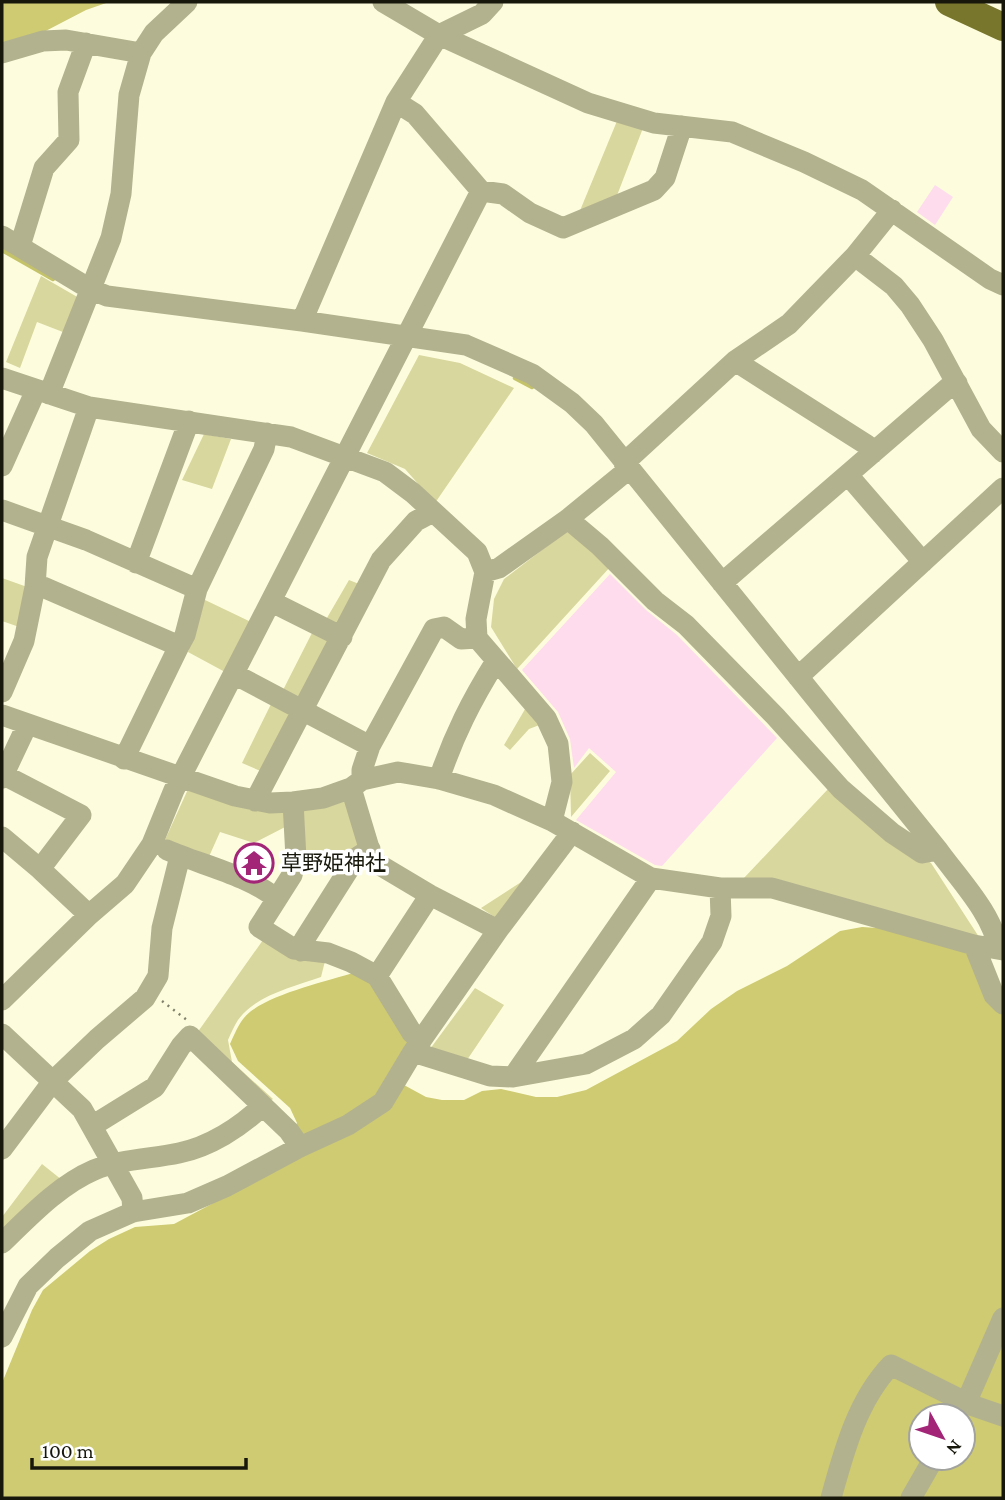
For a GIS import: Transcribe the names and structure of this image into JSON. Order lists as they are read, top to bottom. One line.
{"places":{"temple":["草野姫神社"]},"scale_bar":"100 m","north":"bottom right"}
